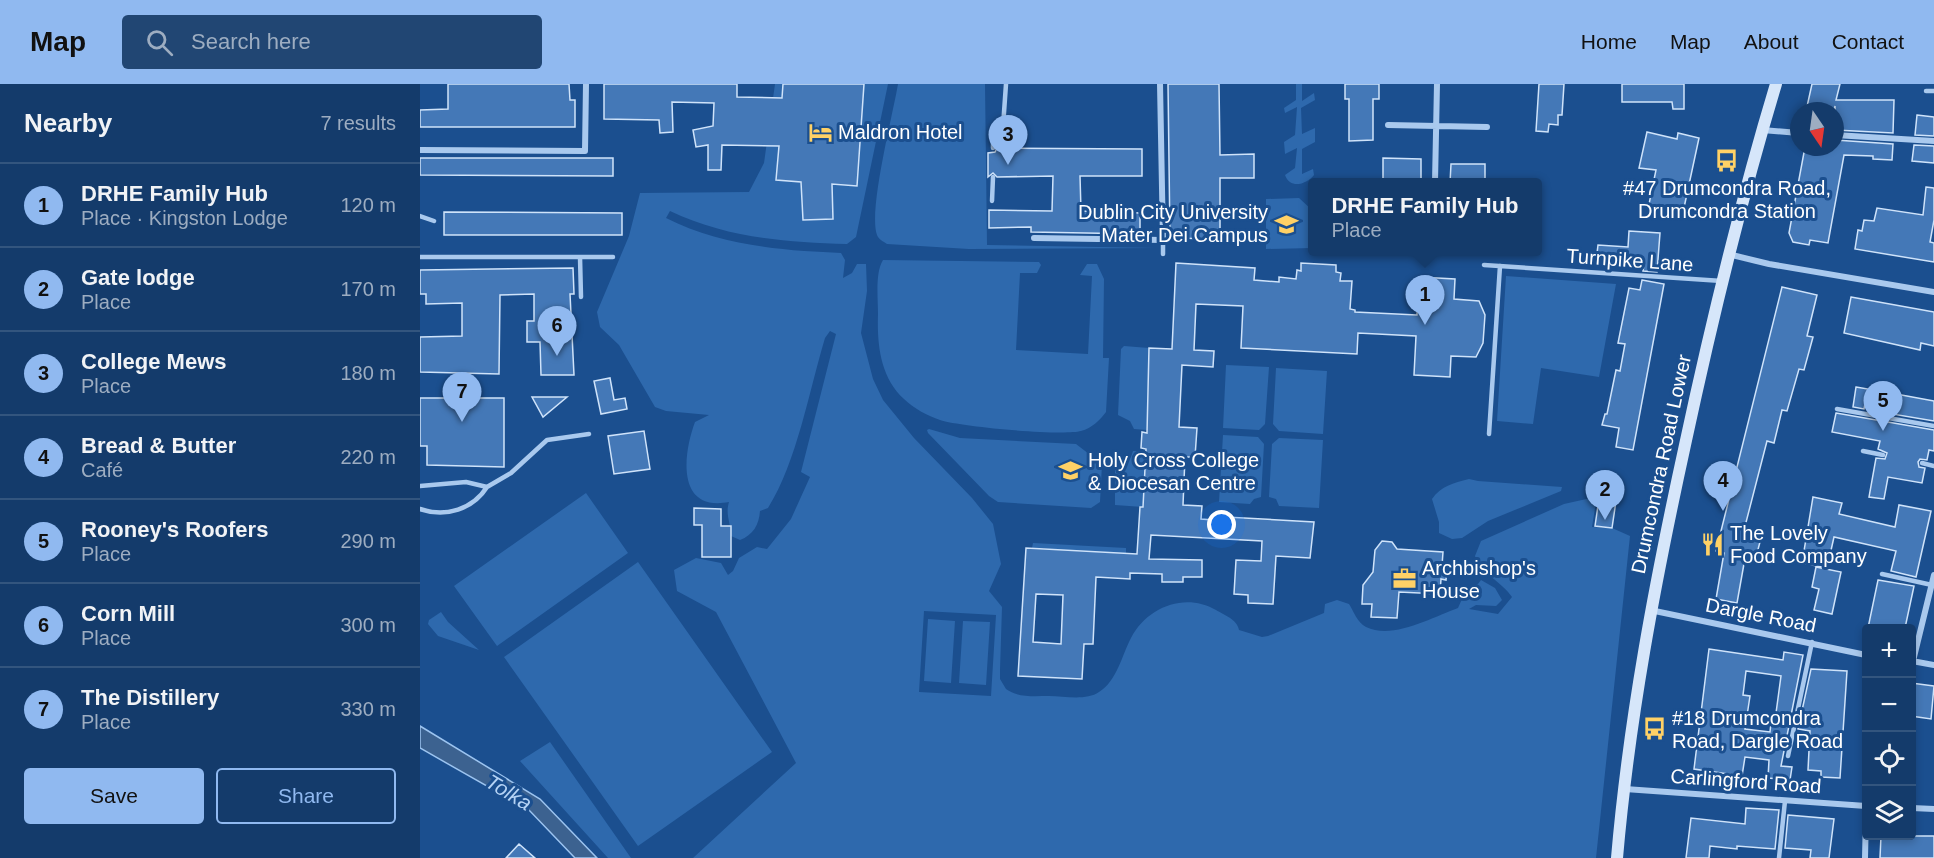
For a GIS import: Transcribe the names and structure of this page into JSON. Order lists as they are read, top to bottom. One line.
{"streets":{"main road":["Drumcondra Road Lower"],"street":["Dargle Road","Carlingford Road"],"lane":["Turnpike Lane"]},"crossings":[["Turnpike Lane","Drumcondra Road Lower"],["Drumcondra Road Lower","Dargle Road"],["Drumcondra Road Lower","Carlingford Road"]],"water":["Tolka"],"places":{"hotel":["Maldron Hotel"],"bus stop":["#47 Drumcondra Road, Drumcondra Station","#18 Drumcondra Road, Dargle Road"],"school or university":["Dublin City University Mater Dei Campus","Holy Cross College & Diocesan Centre"],"restaurant":["The Lovely Food Company"],"office":["Archbishop's House"]},"north":"bottom","page":{"header":"Map","search":"Search here","nav":["Home","Map","About","Contact"],"heading":["Nearby","7 results"],"pins":["3","1","6","7","5","4","2"],"list":[{"mark":"1","name":"DRHE Family Hub","note":"Place · Kingston Lodge","value":"120 m"},{"mark":"2","name":"Gate lodge","note":"Place","value":"170 m"},{"mark":"3","name":"College Mews","note":"Place","value":"180 m"},{"mark":"4","name":"Bread & Butter","note":"Café","value":"220 m"},{"mark":"5","name":"Rooney's Roofers","note":"Place","value":"290 m"},{"mark":"6","name":"Corn Mill","note":"Place","value":"300 m"},{"mark":"7","name":"The Distillery","note":"Place","value":"330 m"}],"popup":["DRHE Family Hub","Place"],"map_buttons":["+","−"],"buttons":["Save","Share"]}}
